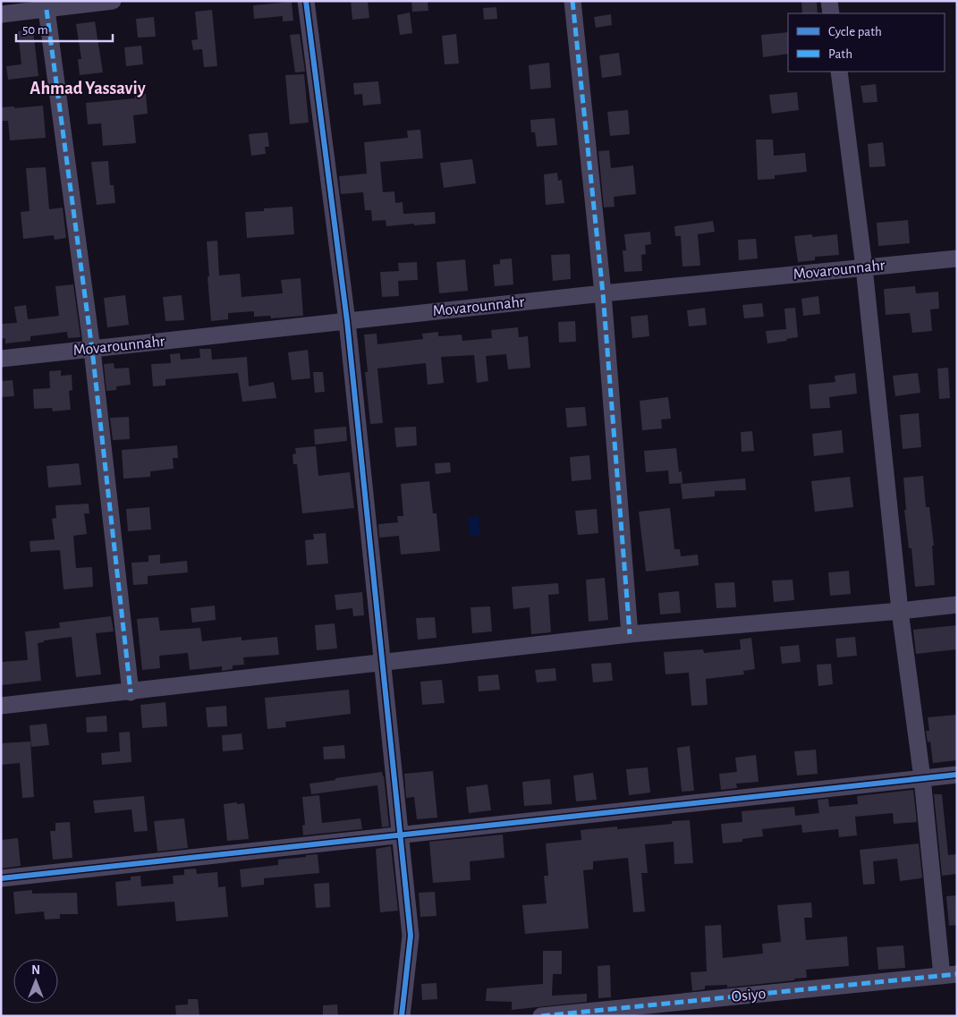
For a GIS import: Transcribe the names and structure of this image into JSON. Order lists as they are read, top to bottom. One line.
{"streets":{"street":["Movarounnahr","Osiyo"]},"districts":["Ahmad Yassaviy"],"legend":["Cycle path","Path"],"scale_bar":"50 m","north":"top"}
